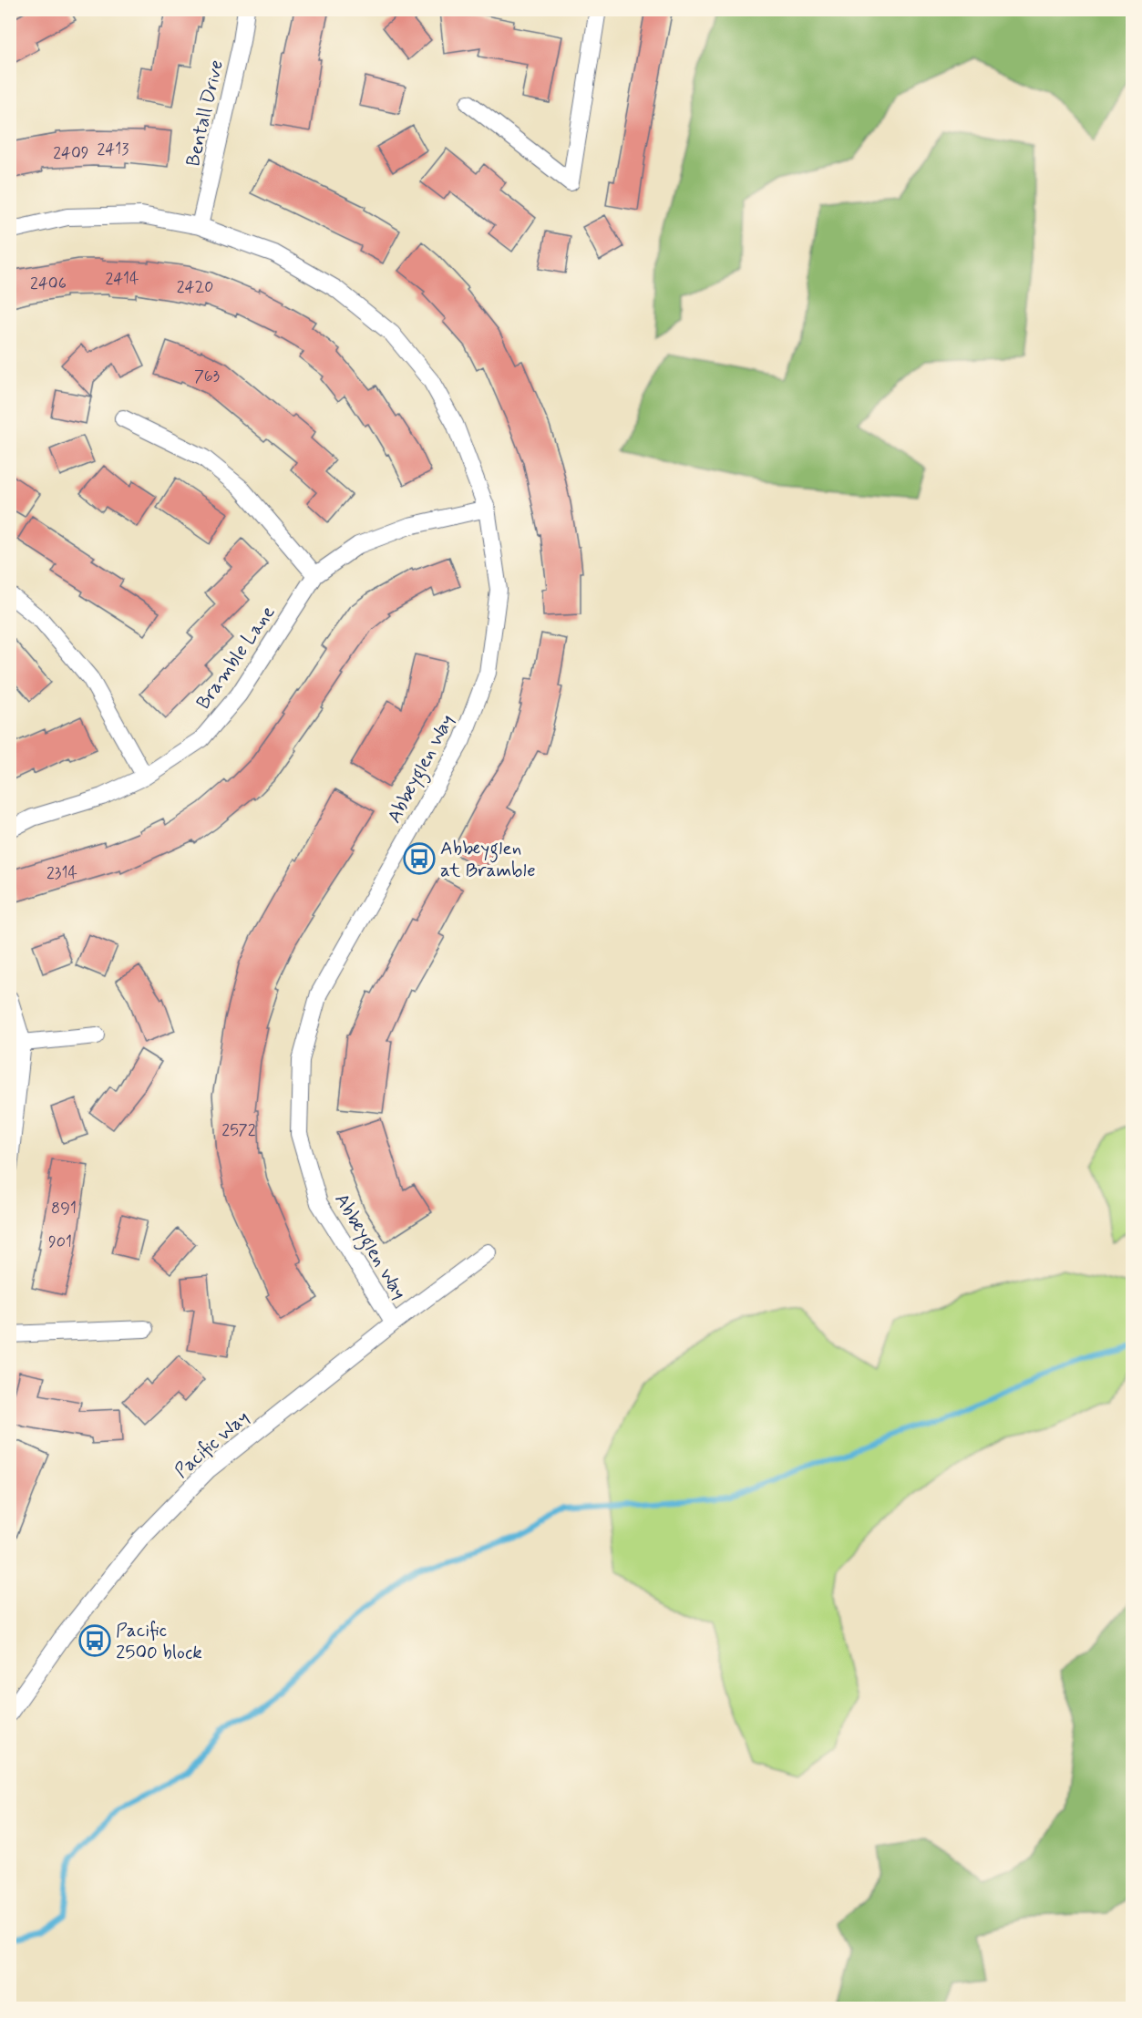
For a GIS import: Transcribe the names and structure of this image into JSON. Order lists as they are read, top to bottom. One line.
{"streets":{"street":["Bentall Drive","Bramble Lane","Abbeyglen Way","Pacific Way"]},"crossings":[["Bentall Drive","Abbeyglen Way"],["Bramble Lane","Abbeyglen Way"],["Abbeyglen Way","Pacific Way"]],"places":{"bus stop":["Abbeyglen at Bramble","Pacific 2500 block"]},"house_numbers":["2413","2409","2414","2406","2420","763","2314","2572","891","901"]}
